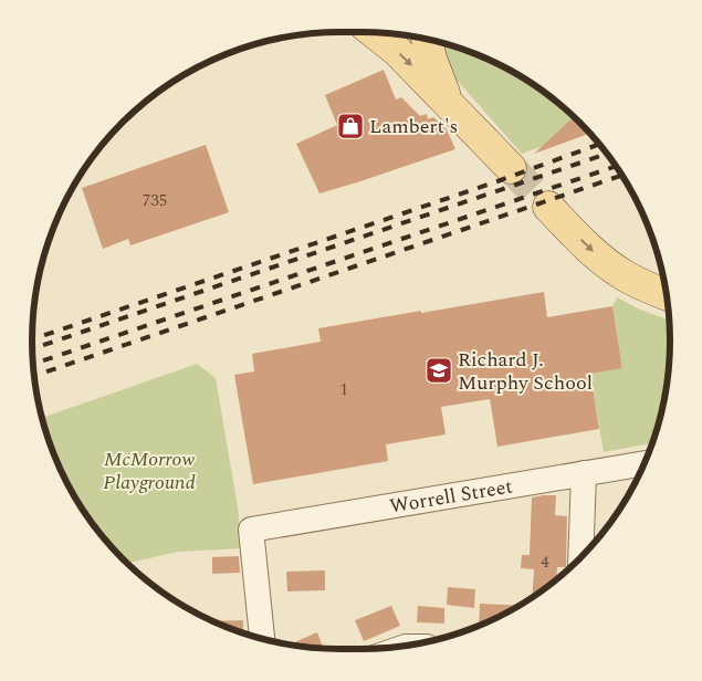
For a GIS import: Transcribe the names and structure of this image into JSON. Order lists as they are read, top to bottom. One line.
{"streets":{"street":["Worrell Street"]},"parks":["McMorrow Playground"],"places":{"shop":["Lambert's"],"school or university":["Richard J. Murphy School"]},"house_numbers":["735","1","4"]}
